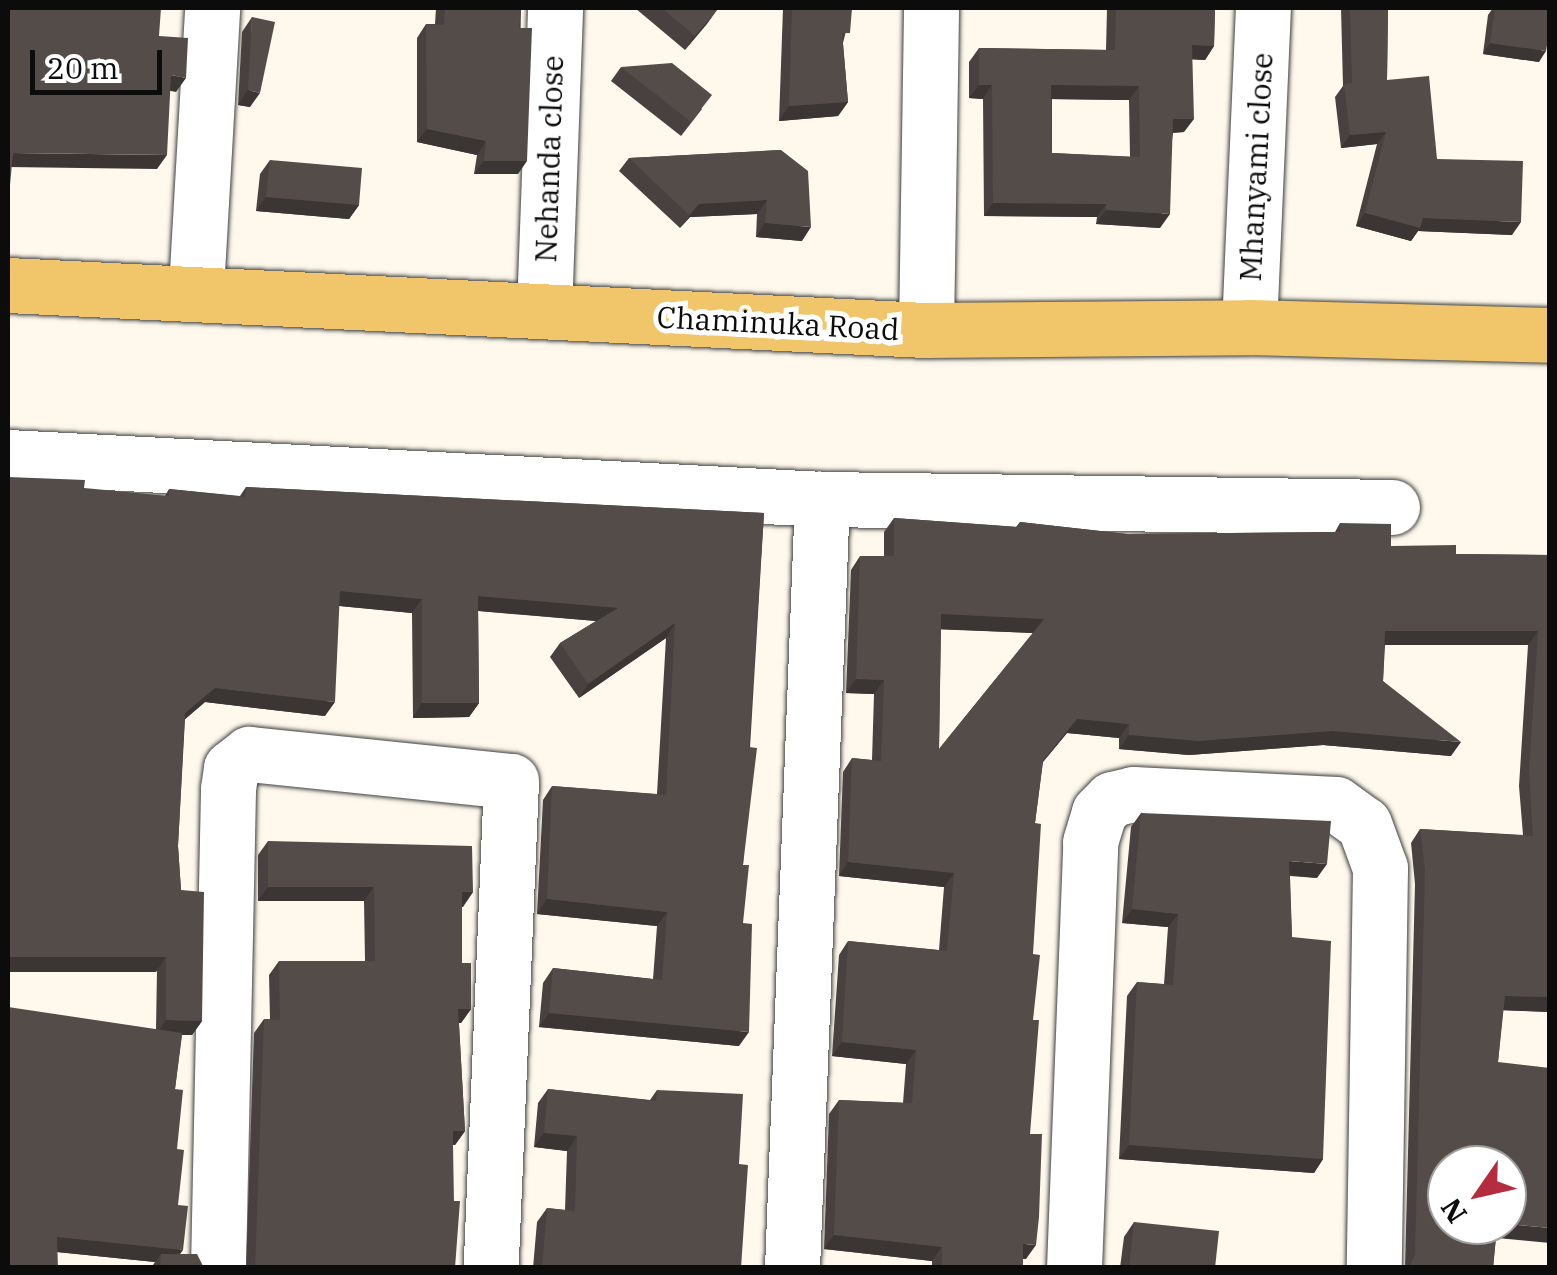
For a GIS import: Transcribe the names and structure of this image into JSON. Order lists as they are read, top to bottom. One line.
{"streets":{"main road":["Chaminuka Road"],"street":["Nehanda close","Mhanyami close"]},"crossings":[["Nehanda close","Chaminuka Road"],["Mhanyami close","Chaminuka Road"]],"scale_bar":"20 m","north":"bottom left"}
